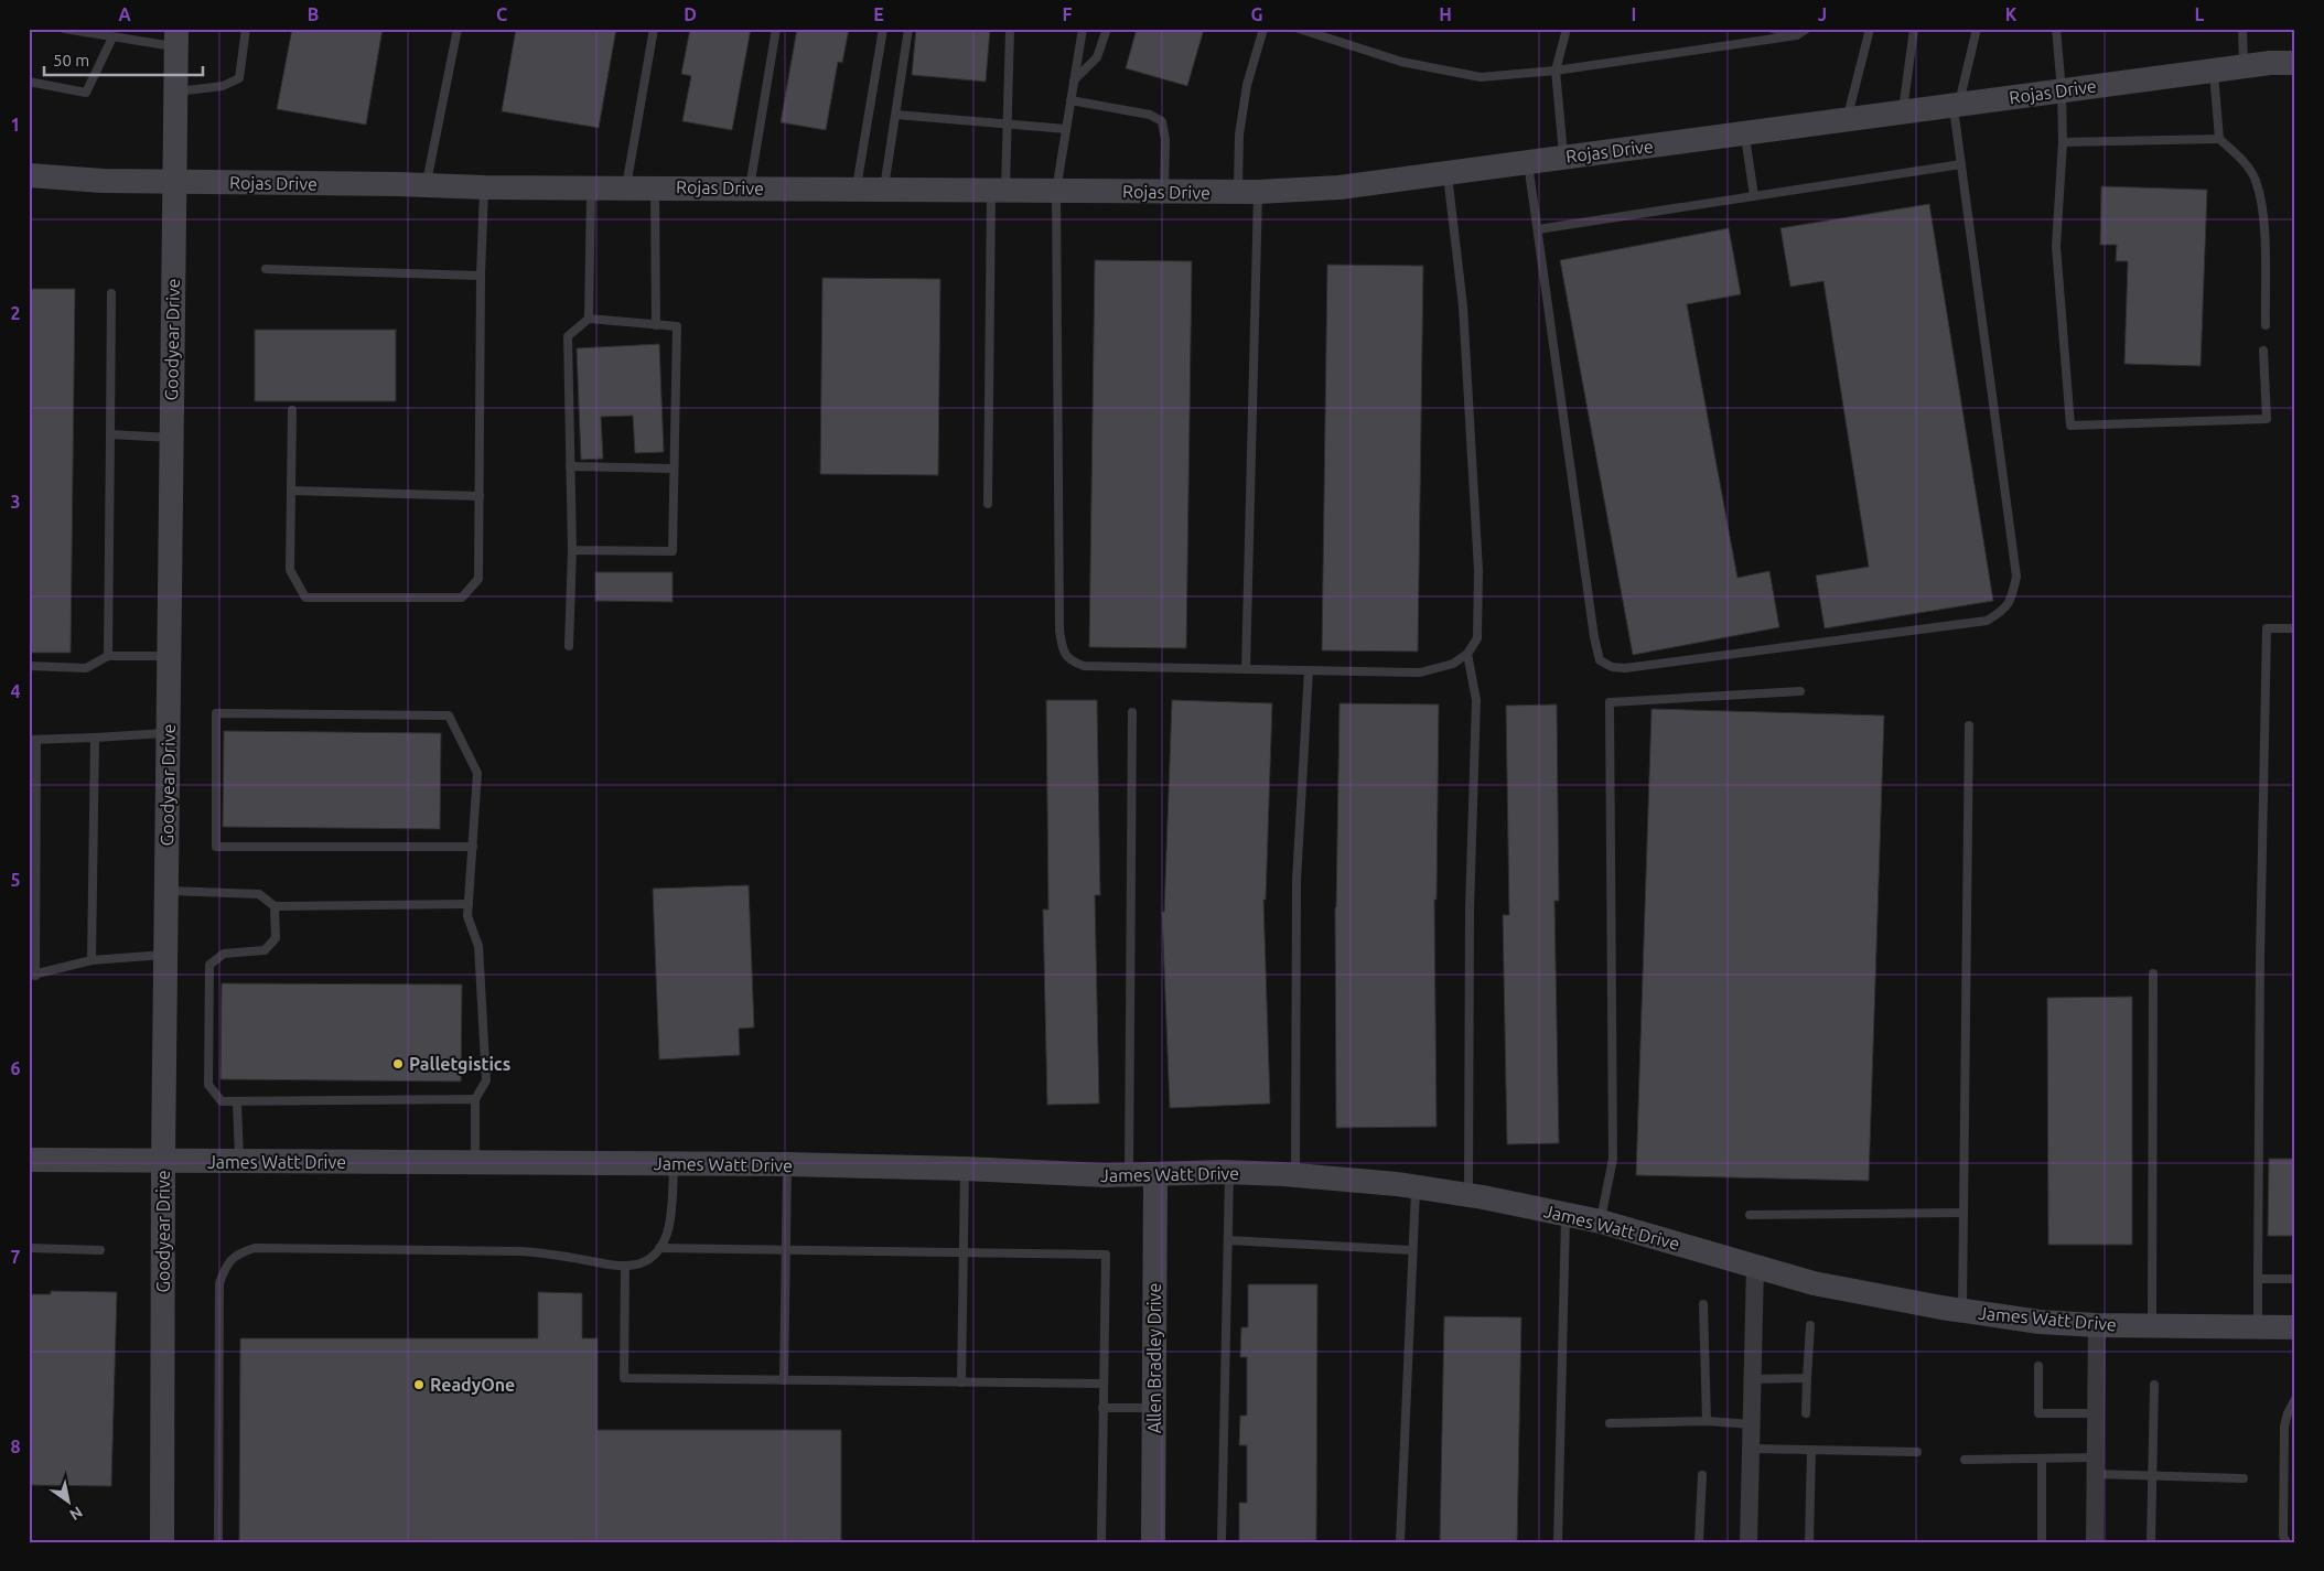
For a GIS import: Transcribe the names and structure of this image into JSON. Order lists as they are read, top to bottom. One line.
{"streets":{"street":["Rojas Drive","Goodyear Drive","James Watt Drive","Allen Bradley Drive"]},"crossings":[["Rojas Drive","Goodyear Drive"],["Goodyear Drive","James Watt Drive"],["James Watt Drive","Allen Bradley Drive"]],"places":["Palletgistics","ReadyOne"],"scale_bar":"50 m","north":"bottom right","grid":{"columns":["A","B","C","D","E","F","G","H","I","J","K","L"],"rows":["1","2","3","4","5","6","7","8"]}}
